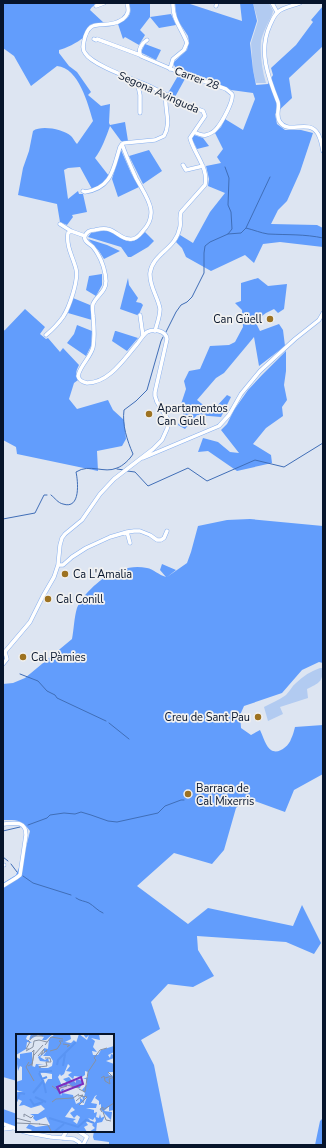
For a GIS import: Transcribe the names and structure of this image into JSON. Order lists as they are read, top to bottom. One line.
{"streets":{"street":["Carrer 28","Segona Avinguda"]},"crossings":[["Carrer 28","Segona Avinguda"]],"places":["Can Güell","Apartamentos Can Güell","Ca L'Amalia","Cal Conill","Cal Pàmies","Creu de Sant Pau","Barraca de Cal Mixerris"]}
